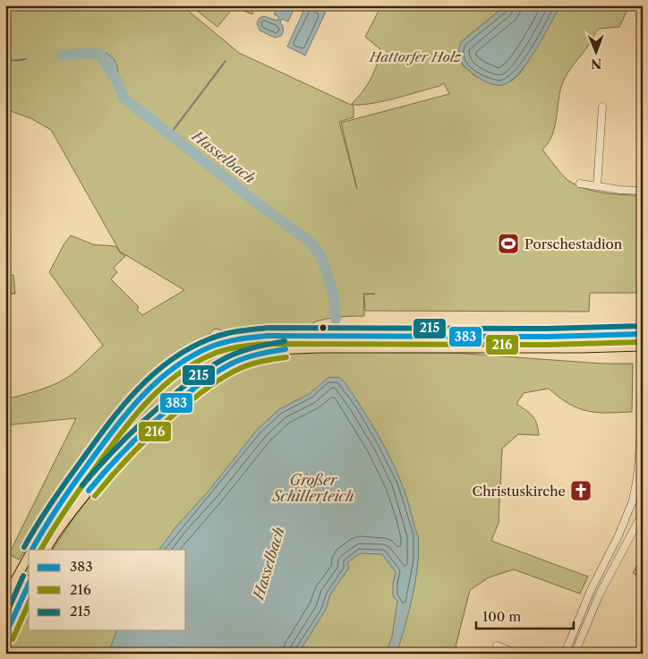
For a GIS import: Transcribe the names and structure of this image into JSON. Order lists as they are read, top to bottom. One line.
{"water":["Hasselbach","Großer Schillerteich"],"parks":["Hattorfer Holz"],"places":{"sports":["Porschestadion"],"church":["Christuskirche"]},"lines":["transit line 215","transit line 383","transit line 216"],"legend":["383","216","215"],"scale_bar":"100 m","north":"bottom"}
